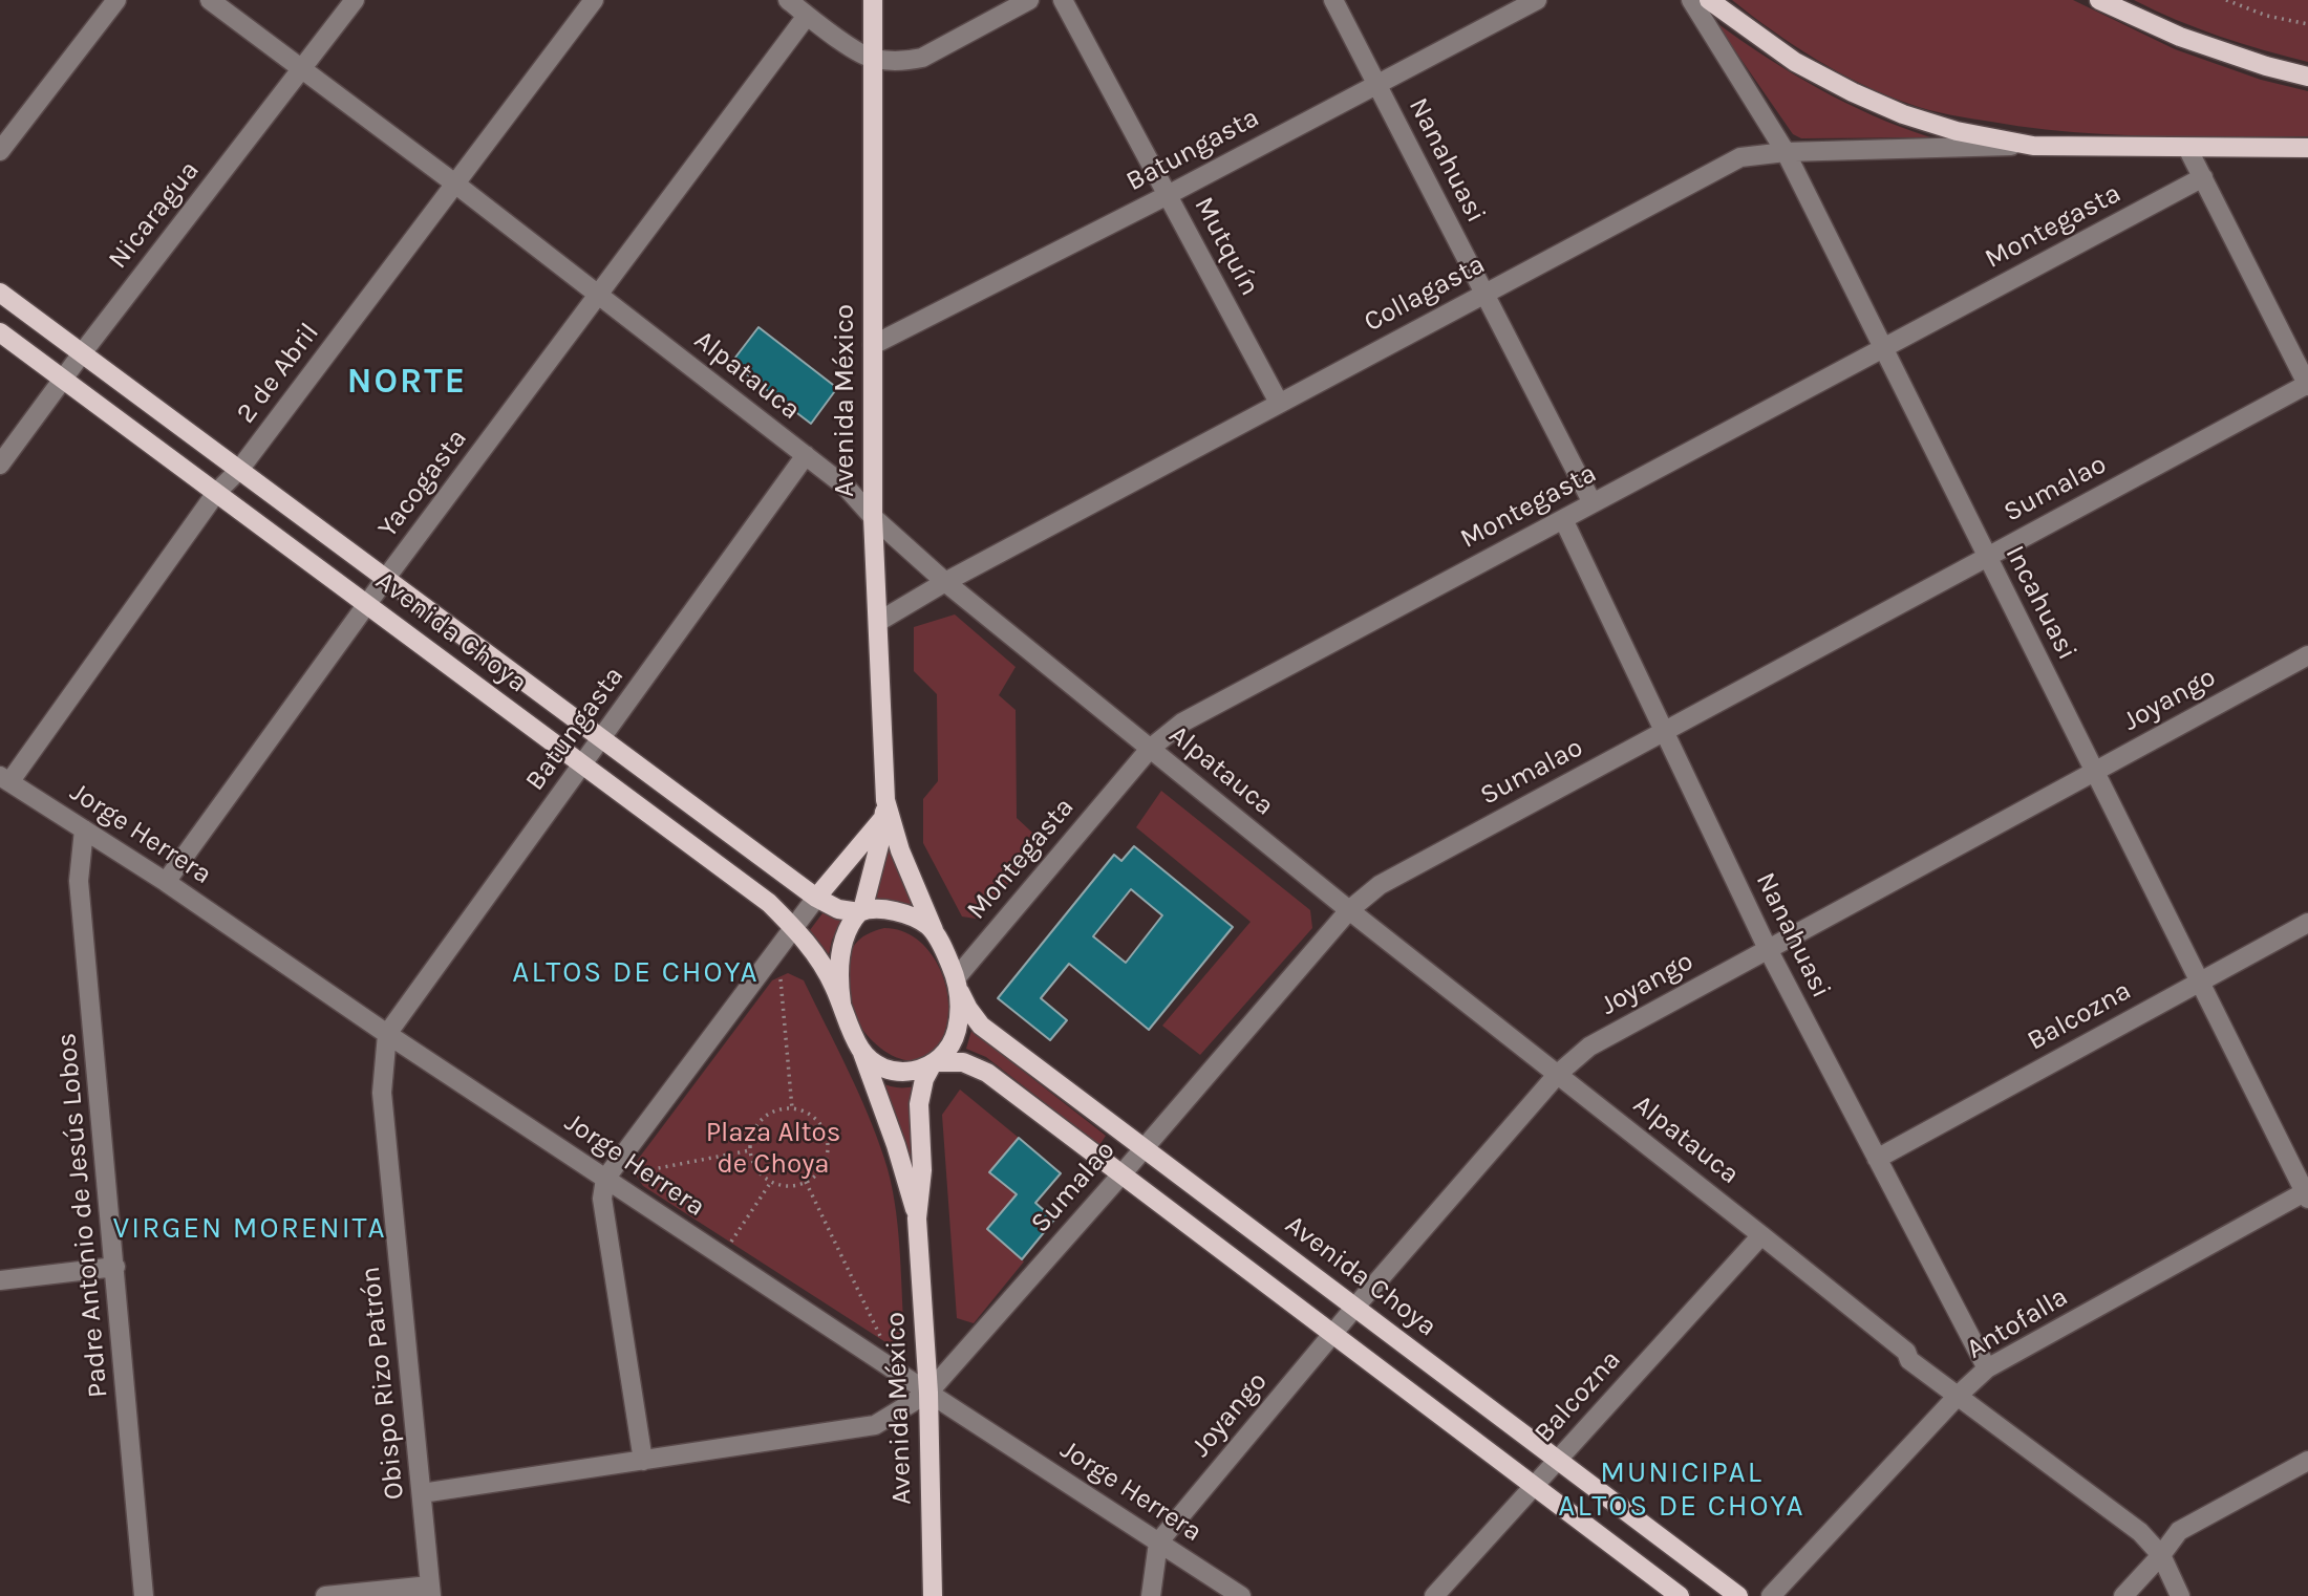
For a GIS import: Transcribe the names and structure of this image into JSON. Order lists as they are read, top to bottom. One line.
{"streets":{"main road":["Avenida México","Avenida Choya"],"street":["Batungasta","Nanahuasi","Nicaragua","Montegasta","Mutquín","Collagasta","2 de Abril","Alpatauca","Yacogasta","Sumalao","Incahuasi","Joyango","Jorge Herrera","Balcozna","Padre Antonio de Jesús Lobos","Antofalla","Obispo Rizo Patrón"]},"crossings":[["Batungasta","Nanahuasi"],["Batungasta","Mutquín"],["Batungasta","Alpatauca"],["Batungasta","Avenida México"],["Batungasta","Avenida Choya"],["Batungasta","Jorge Herrera"],["Batungasta","Obispo Rizo Patrón"],["Nanahuasi","Montegasta"],["Nanahuasi","Collagasta"],["Nanahuasi","Sumalao"],["Nanahuasi","Joyango"],["Nanahuasi","Balcozna"],["Nanahuasi","Antofalla"],["Nicaragua","Alpatauca"],["Nicaragua","Avenida Choya"],["Montegasta","Alpatauca"],["Montegasta","Avenida México"],["Montegasta","Incahuasi"],["Montegasta","Avenida Choya"],["Mutquín","Collagasta"],["Collagasta","Alpatauca"],["Collagasta","Avenida México"],["Collagasta","Incahuasi"],["2 de Abril","Alpatauca"],["2 de Abril","Avenida Choya"],["2 de Abril","Jorge Herrera"],["Alpatauca","Avenida México"],["Alpatauca","Yacogasta"],["Alpatauca","Sumalao"],["Alpatauca","Joyango"],["Alpatauca","Balcozna"],["Alpatauca","Antofalla"],["Avenida México","Sumalao"],["Avenida México","Avenida Choya"],["Avenida México","Jorge Herrera"],["Yacogasta","Avenida Choya"],["Yacogasta","Jorge Herrera"],["Sumalao","Incahuasi"],["Sumalao","Avenida Choya"],["Sumalao","Jorge Herrera"],["Sumalao","Obispo Rizo Patrón"],["Incahuasi","Joyango"],["Incahuasi","Balcozna"],["Incahuasi","Antofalla"],["Avenida Choya","Joyango"],["Avenida Choya","Balcozna"],["Joyango","Jorge Herrera"],["Jorge Herrera","Padre Antonio de Jesús Lobos"],["Jorge Herrera","Obispo Rizo Patrón"]],"districts":["NORTE","ALTOS DE CHOYA","VIRGEN MORENITA","MUNICIPAL ALTOS DE CHOYA"],"parks":["Plaza Altos de Choya"]}
